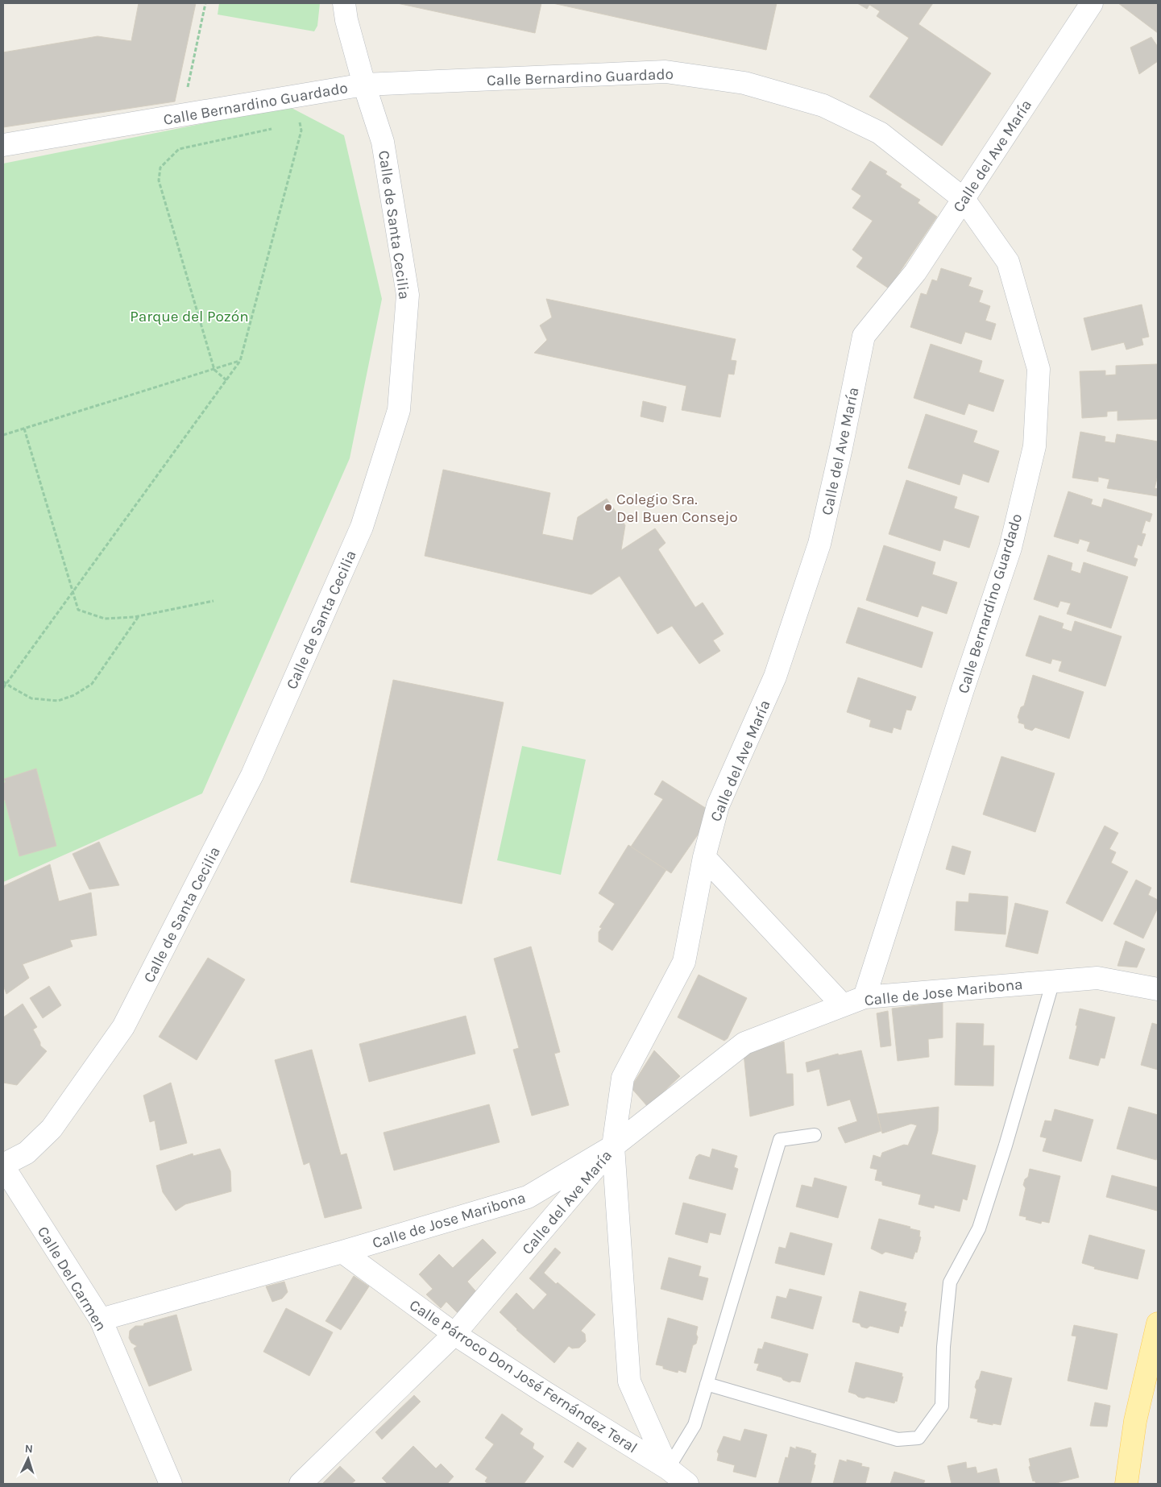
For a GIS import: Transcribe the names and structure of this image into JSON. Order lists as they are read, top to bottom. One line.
{"streets":{"street":["Calle Bernardino Guardado","Calle del Ave María","Calle de Santa Cecilia","Calle de Jose Maribona","Calle Del Carmen","Calle Párroco Don José Fernández Teral"]},"crossings":[["Calle Bernardino Guardado","Calle del Ave María"],["Calle Bernardino Guardado","Calle de Santa Cecilia"],["Calle Bernardino Guardado","Calle de Jose Maribona"],["Calle del Ave María","Calle de Jose Maribona"],["Calle del Ave María","Calle Párroco Don José Fernández Teral"],["Calle de Santa Cecilia","Calle Del Carmen"],["Calle de Jose Maribona","Calle Del Carmen"],["Calle de Jose Maribona","Calle Párroco Don José Fernández Teral"]],"parks":["Parque del Pozón"],"places":["Colegio Sra. Del Buen Consejo"],"north":"top"}
